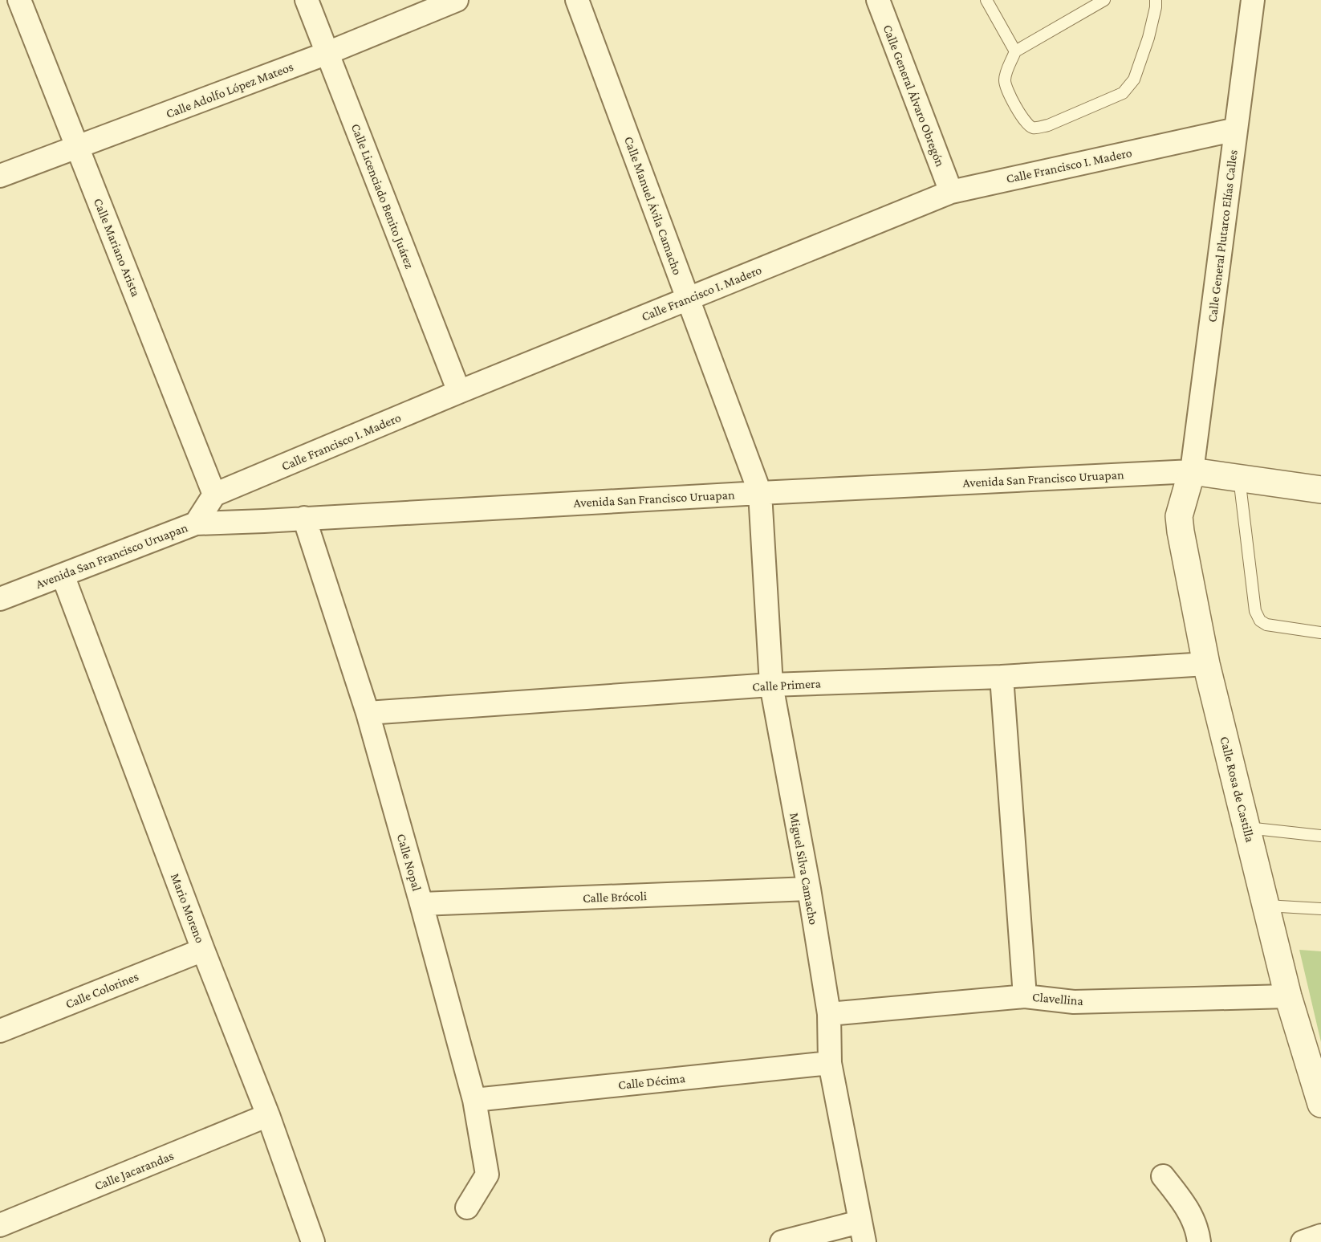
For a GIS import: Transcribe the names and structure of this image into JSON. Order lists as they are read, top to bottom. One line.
{"streets":{"street":["Calle Adolfo López Mateos","Calle General Álvaro Obregón","Calle Francisco I. Madero","Calle Licenciado Benito Juárez","Calle Manuel Ávila Camacho","Calle General Plutarco Elías Calles","Calle Mariano Arista","Avenida San Francisco Uruapan","Calle Primera","Calle Rosa de Castilla","Calle Nopal","Miguel Silva Camacho","Calle Brócoli","Mario Moreno","Calle Colorines","Clavellina","Calle Décima","Calle Jacarandas"]},"crossings":[["Calle Adolfo López Mateos","Calle Licenciado Benito Juárez"],["Calle Adolfo López Mateos","Calle Mariano Arista"],["Calle General Álvaro Obregón","Calle Francisco I. Madero"],["Calle Francisco I. Madero","Calle Licenciado Benito Juárez"],["Calle Francisco I. Madero","Calle Manuel Ávila Camacho"],["Calle Francisco I. Madero","Calle General Plutarco Elías Calles"],["Calle Francisco I. Madero","Calle Mariano Arista"],["Calle Manuel Ávila Camacho","Avenida San Francisco Uruapan"],["Calle Manuel Ávila Camacho","Miguel Silva Camacho"],["Calle General Plutarco Elías Calles","Avenida San Francisco Uruapan"],["Calle General Plutarco Elías Calles","Calle Rosa de Castilla"],["Avenida San Francisco Uruapan","Calle Rosa de Castilla"],["Avenida San Francisco Uruapan","Calle Nopal"],["Avenida San Francisco Uruapan","Miguel Silva Camacho"],["Avenida San Francisco Uruapan","Mario Moreno"],["Calle Primera","Calle Rosa de Castilla"],["Calle Primera","Calle Nopal"],["Calle Primera","Miguel Silva Camacho"],["Calle Rosa de Castilla","Clavellina"],["Calle Nopal","Calle Brócoli"],["Calle Nopal","Calle Décima"],["Miguel Silva Camacho","Calle Brócoli"],["Miguel Silva Camacho","Clavellina"],["Miguel Silva Camacho","Calle Décima"],["Mario Moreno","Calle Colorines"],["Mario Moreno","Calle Jacarandas"]]}
